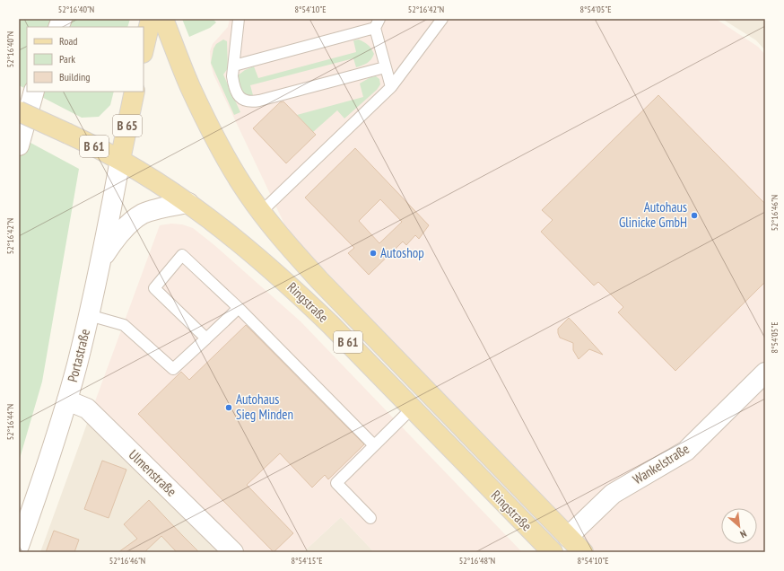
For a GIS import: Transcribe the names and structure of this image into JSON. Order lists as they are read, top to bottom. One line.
{"streets":{"main road":["B 65","B 61","Ringstraße","Portastraße","Wankelstraße","Ulmenstraße"]},"crossings":[["B 65","Ringstraße"],["B 65","Portastraße"],["Ringstraße","Portastraße"],["Ringstraße","Wankelstraße"],["Portastraße","Ulmenstraße"]],"places":["Autohaus Glinicke GmbH","Autoshop","Autohaus Sieg Minden"],"legend":["Road","Park","Building"],"north":"bottom right","coordinates":["52°16'40\"N","8°54'10\"E","52°16'42\"N","8°54'05\"E","52°16'46\"N","52°16'44\"N","8°54'15\"E","52°16'48\"N"]}
